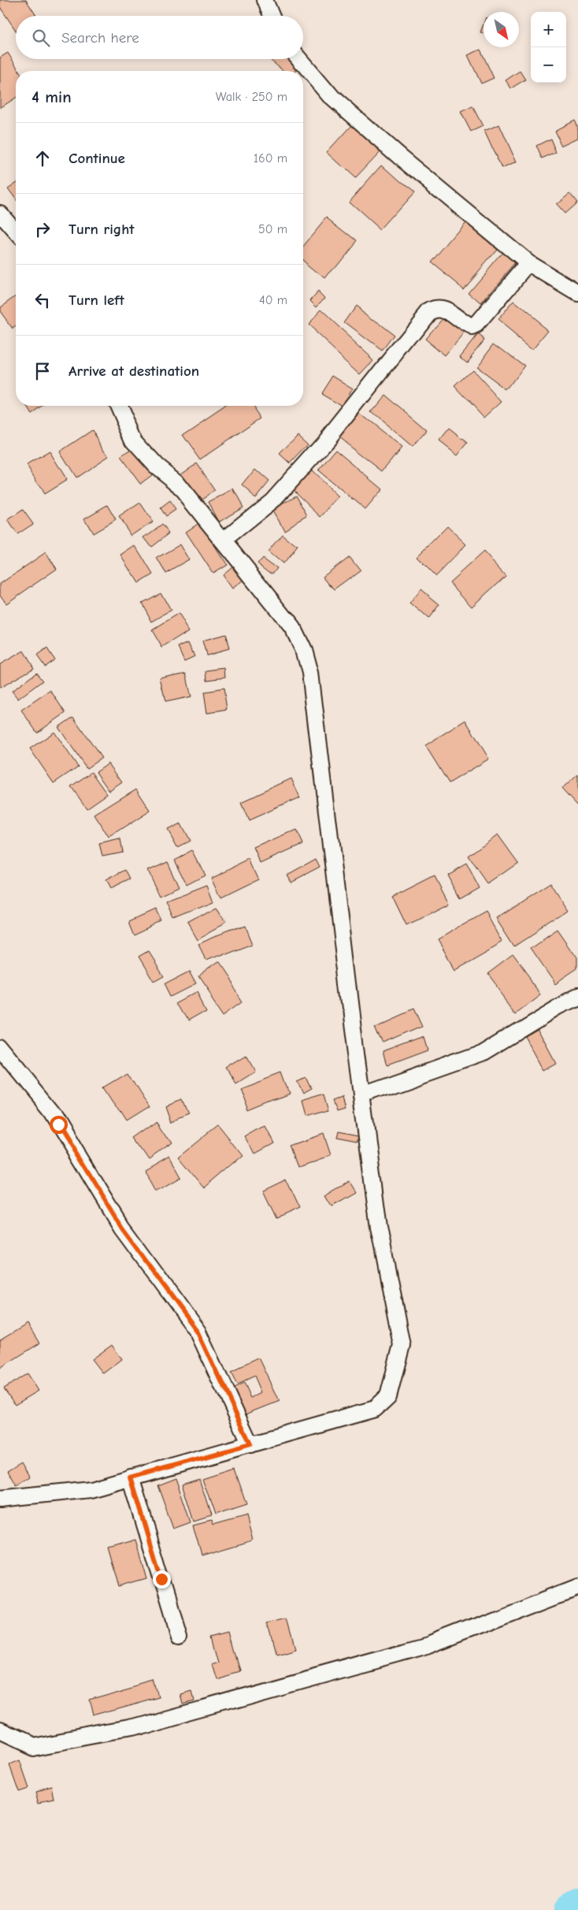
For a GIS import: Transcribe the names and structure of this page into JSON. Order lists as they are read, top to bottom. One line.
{"north":"bottom right","page":{"map_buttons":["+","−"],"search":"Search here","heading":["4 min","Walk · 250 m"],"list":[["Continue","160 m"],["Turn right","50 m"],["Turn left","40 m"],"Arrive at destination"]}}
